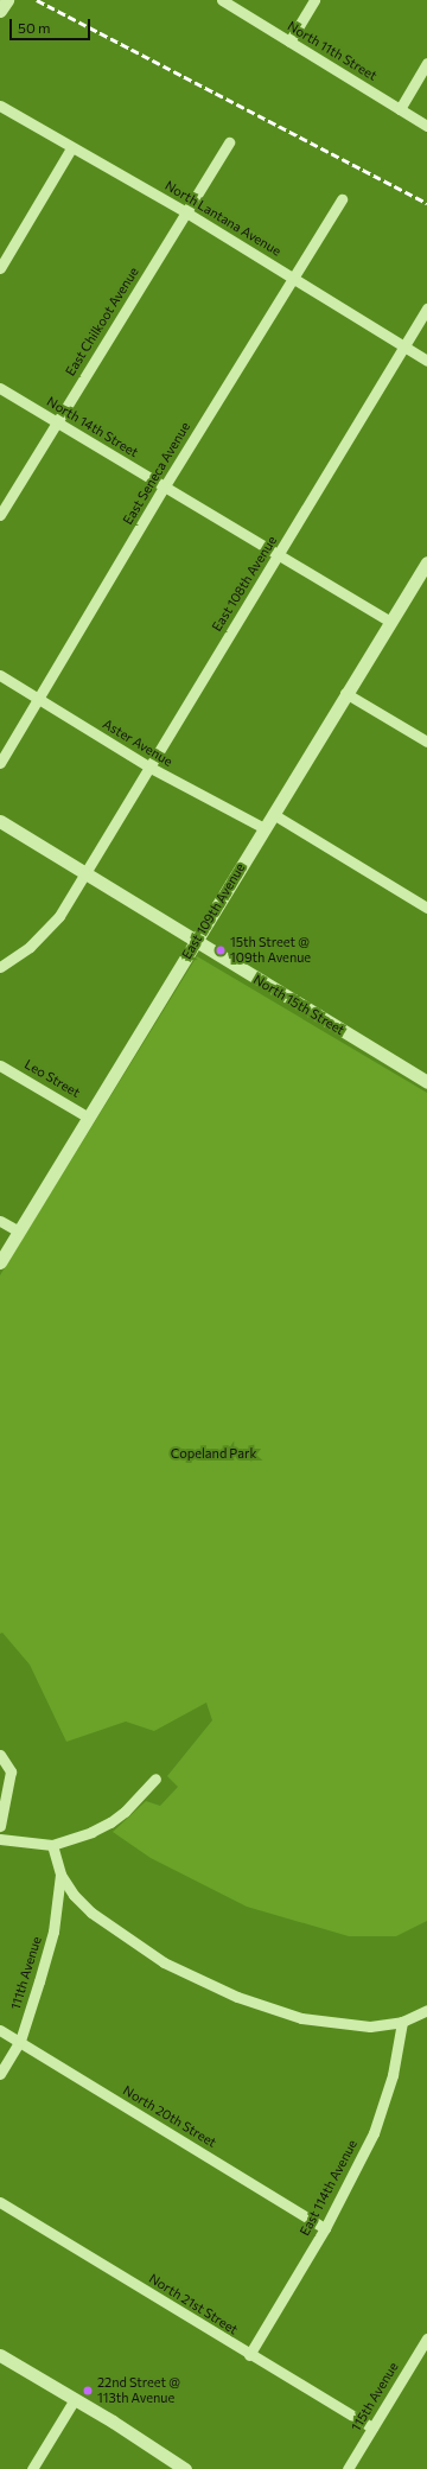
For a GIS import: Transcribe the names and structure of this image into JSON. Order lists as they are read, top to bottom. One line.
{"streets":{"street":["North 11th Street","North Lantana Avenue","East Chilkoot Avenue","North 14th Street","East Seneca Avenue","East 108th Avenue","Aster Avenue","East 109th Avenue","North 15th Street","Leo Street","111th Avenue","North 20th Street","East 114th Avenue","North 21st Street","115th Avenue"]},"crossings":[["North Lantana Avenue","East Chilkoot Avenue"],["North Lantana Avenue","East Seneca Avenue"],["North Lantana Avenue","East 108th Avenue"],["East Chilkoot Avenue","North 14th Street"],["North 14th Street","East Seneca Avenue"],["North 14th Street","East 108th Avenue"],["North 14th Street","East 109th Avenue"],["East Seneca Avenue","Aster Avenue"],["East 108th Avenue","Aster Avenue"],["East 108th Avenue","North 15th Street"],["Aster Avenue","East 109th Avenue"],["East 109th Avenue","North 15th Street"],["East 109th Avenue","Leo Street"],["111th Avenue","North 20th Street"],["North 20th Street","East 114th Avenue"],["East 114th Avenue","North 21st Street"],["North 21st Street","115th Avenue"]],"parks":["Copeland Park"],"places":["15th Street @ 109th Avenue","22nd Street @ 113th Avenue"],"scale_bar":"50 m"}
